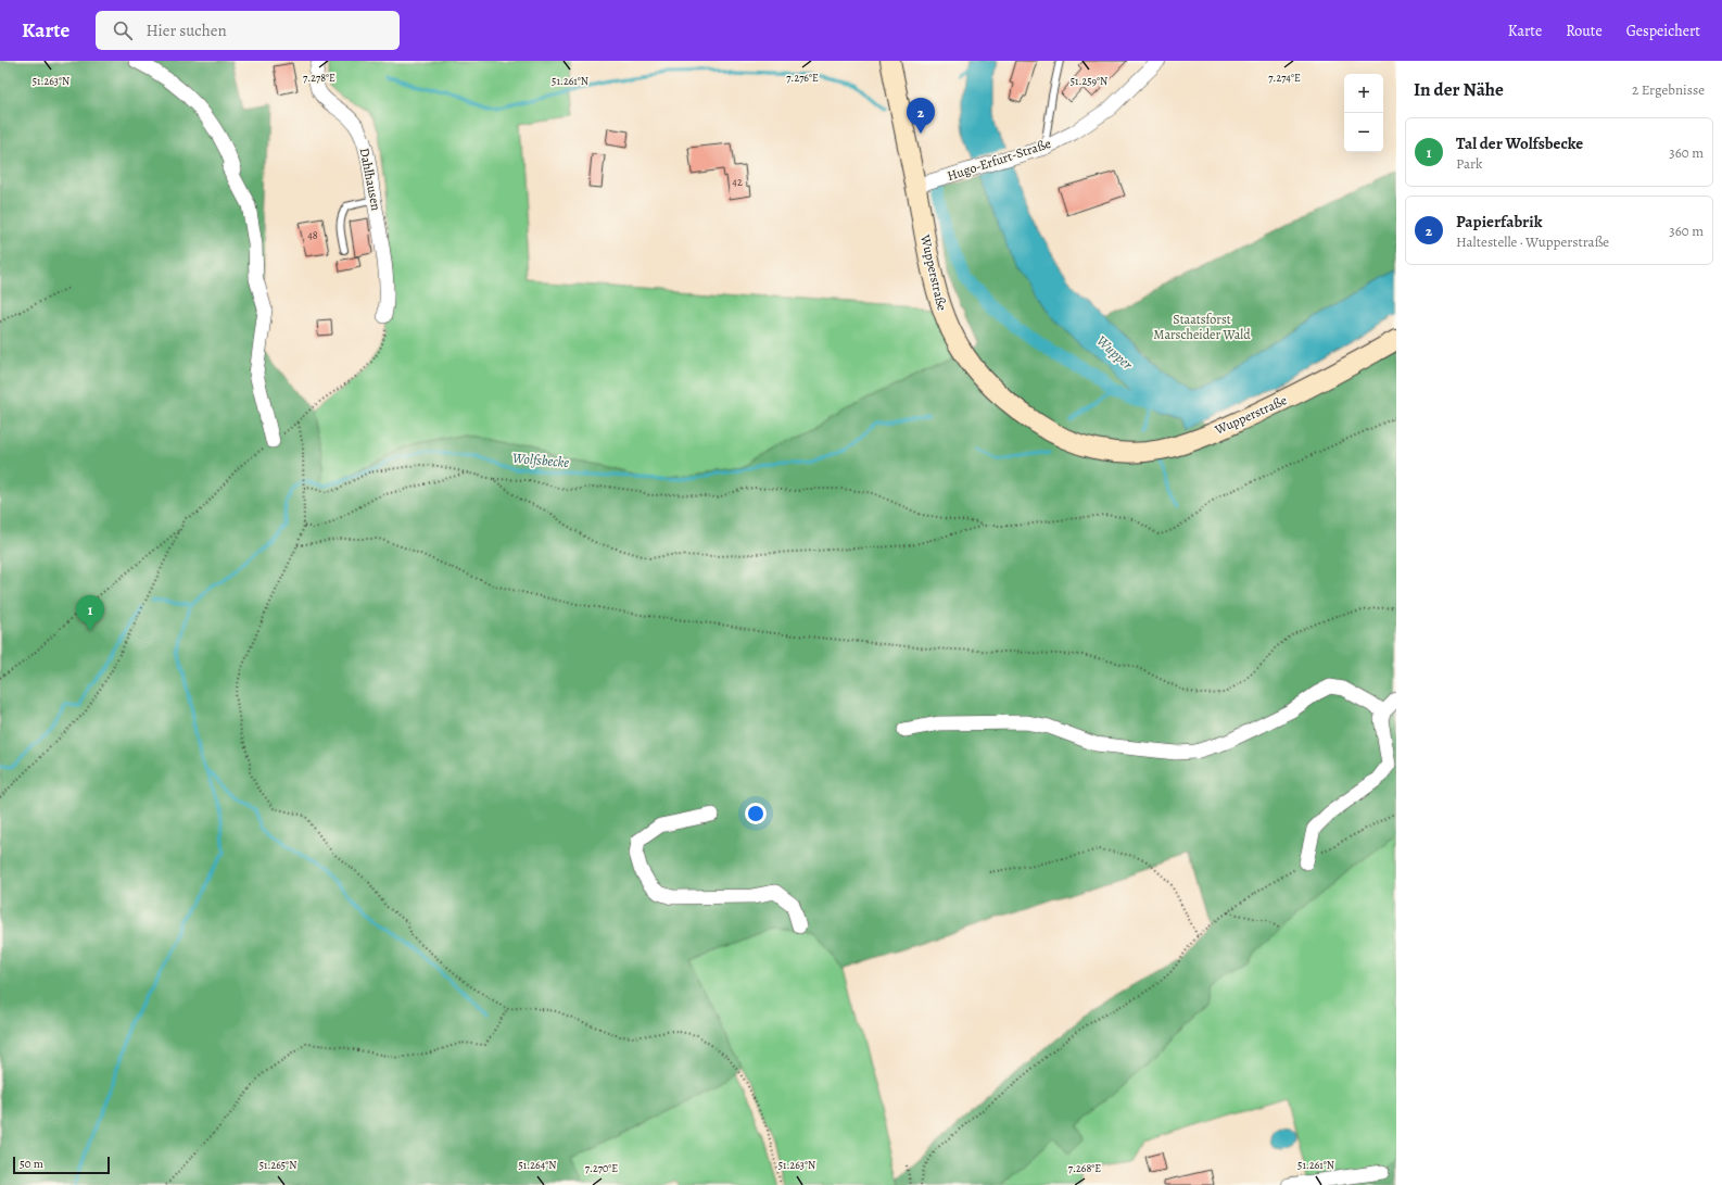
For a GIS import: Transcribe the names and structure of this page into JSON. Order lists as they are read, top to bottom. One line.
{"streets":{"main road":["Wupperstraße"],"street":["Hugo-Erfurt-Straße","Dahlhausen"]},"crossings":[["Hugo-Erfurt-Straße","Wupperstraße"]],"water":["Wupper","Wolfsbecke"],"parks":["Staatsforst Marscheider Wald"],"house_numbers":["42","48"],"scale_bar":"50 m","page":{"header":"Karte","search":"Hier suchen","nav":["Karte","Route","Gespeichert"],"heading":["In der Nähe","2 Ergebnisse"],"map_buttons":["+","−"],"pins":["2","1"],"list":[{"mark":"1","name":"Tal der Wolfsbecke","note":"Park","value":"360 m"},{"mark":"2","name":"Papierfabrik","note":"Haltestelle · Wupperstraße","value":"360 m"}],"scale":"50 m"},"coordinates":["7.278°E","7.276°E","7.274°E","51.263°N","51.261°N","51.259°N","51.265°N","51.264°N","7.270°E","7.268°E"]}
